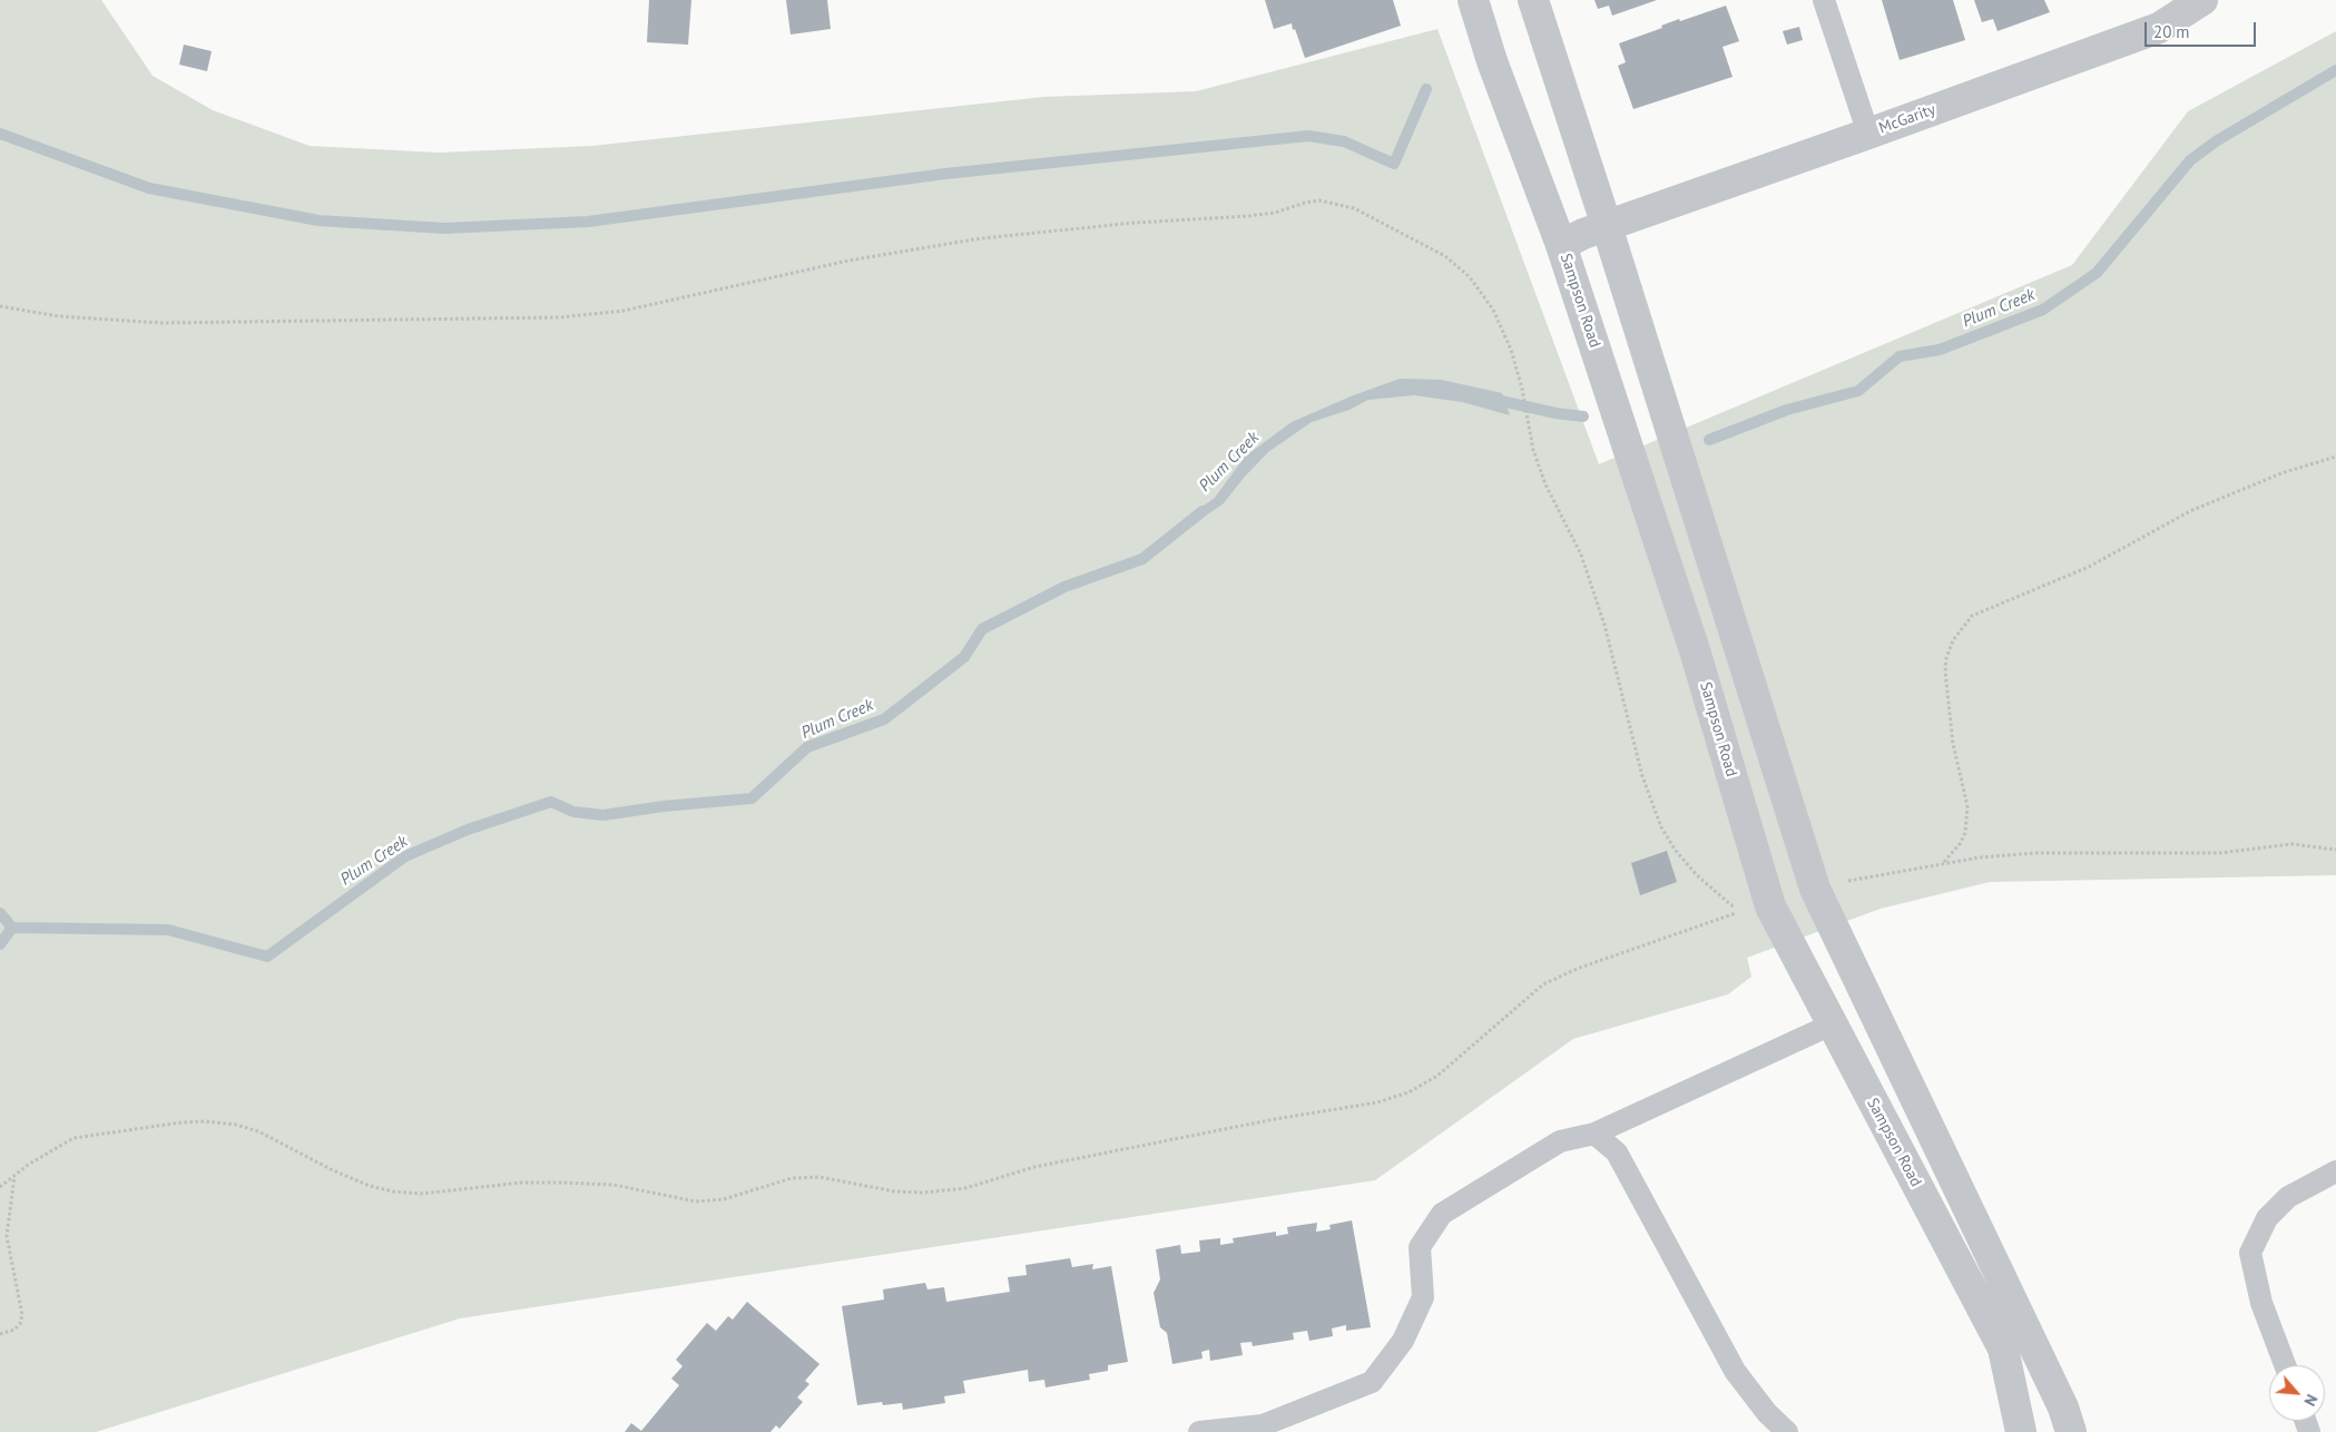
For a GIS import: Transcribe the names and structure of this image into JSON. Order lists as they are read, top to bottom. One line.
{"streets":{"street":["McGarity","Sampson Road"]},"crossings":[["McGarity","Sampson Road"]],"water":["Plum Creek"],"scale_bar":"20 m","north":"bottom right"}
